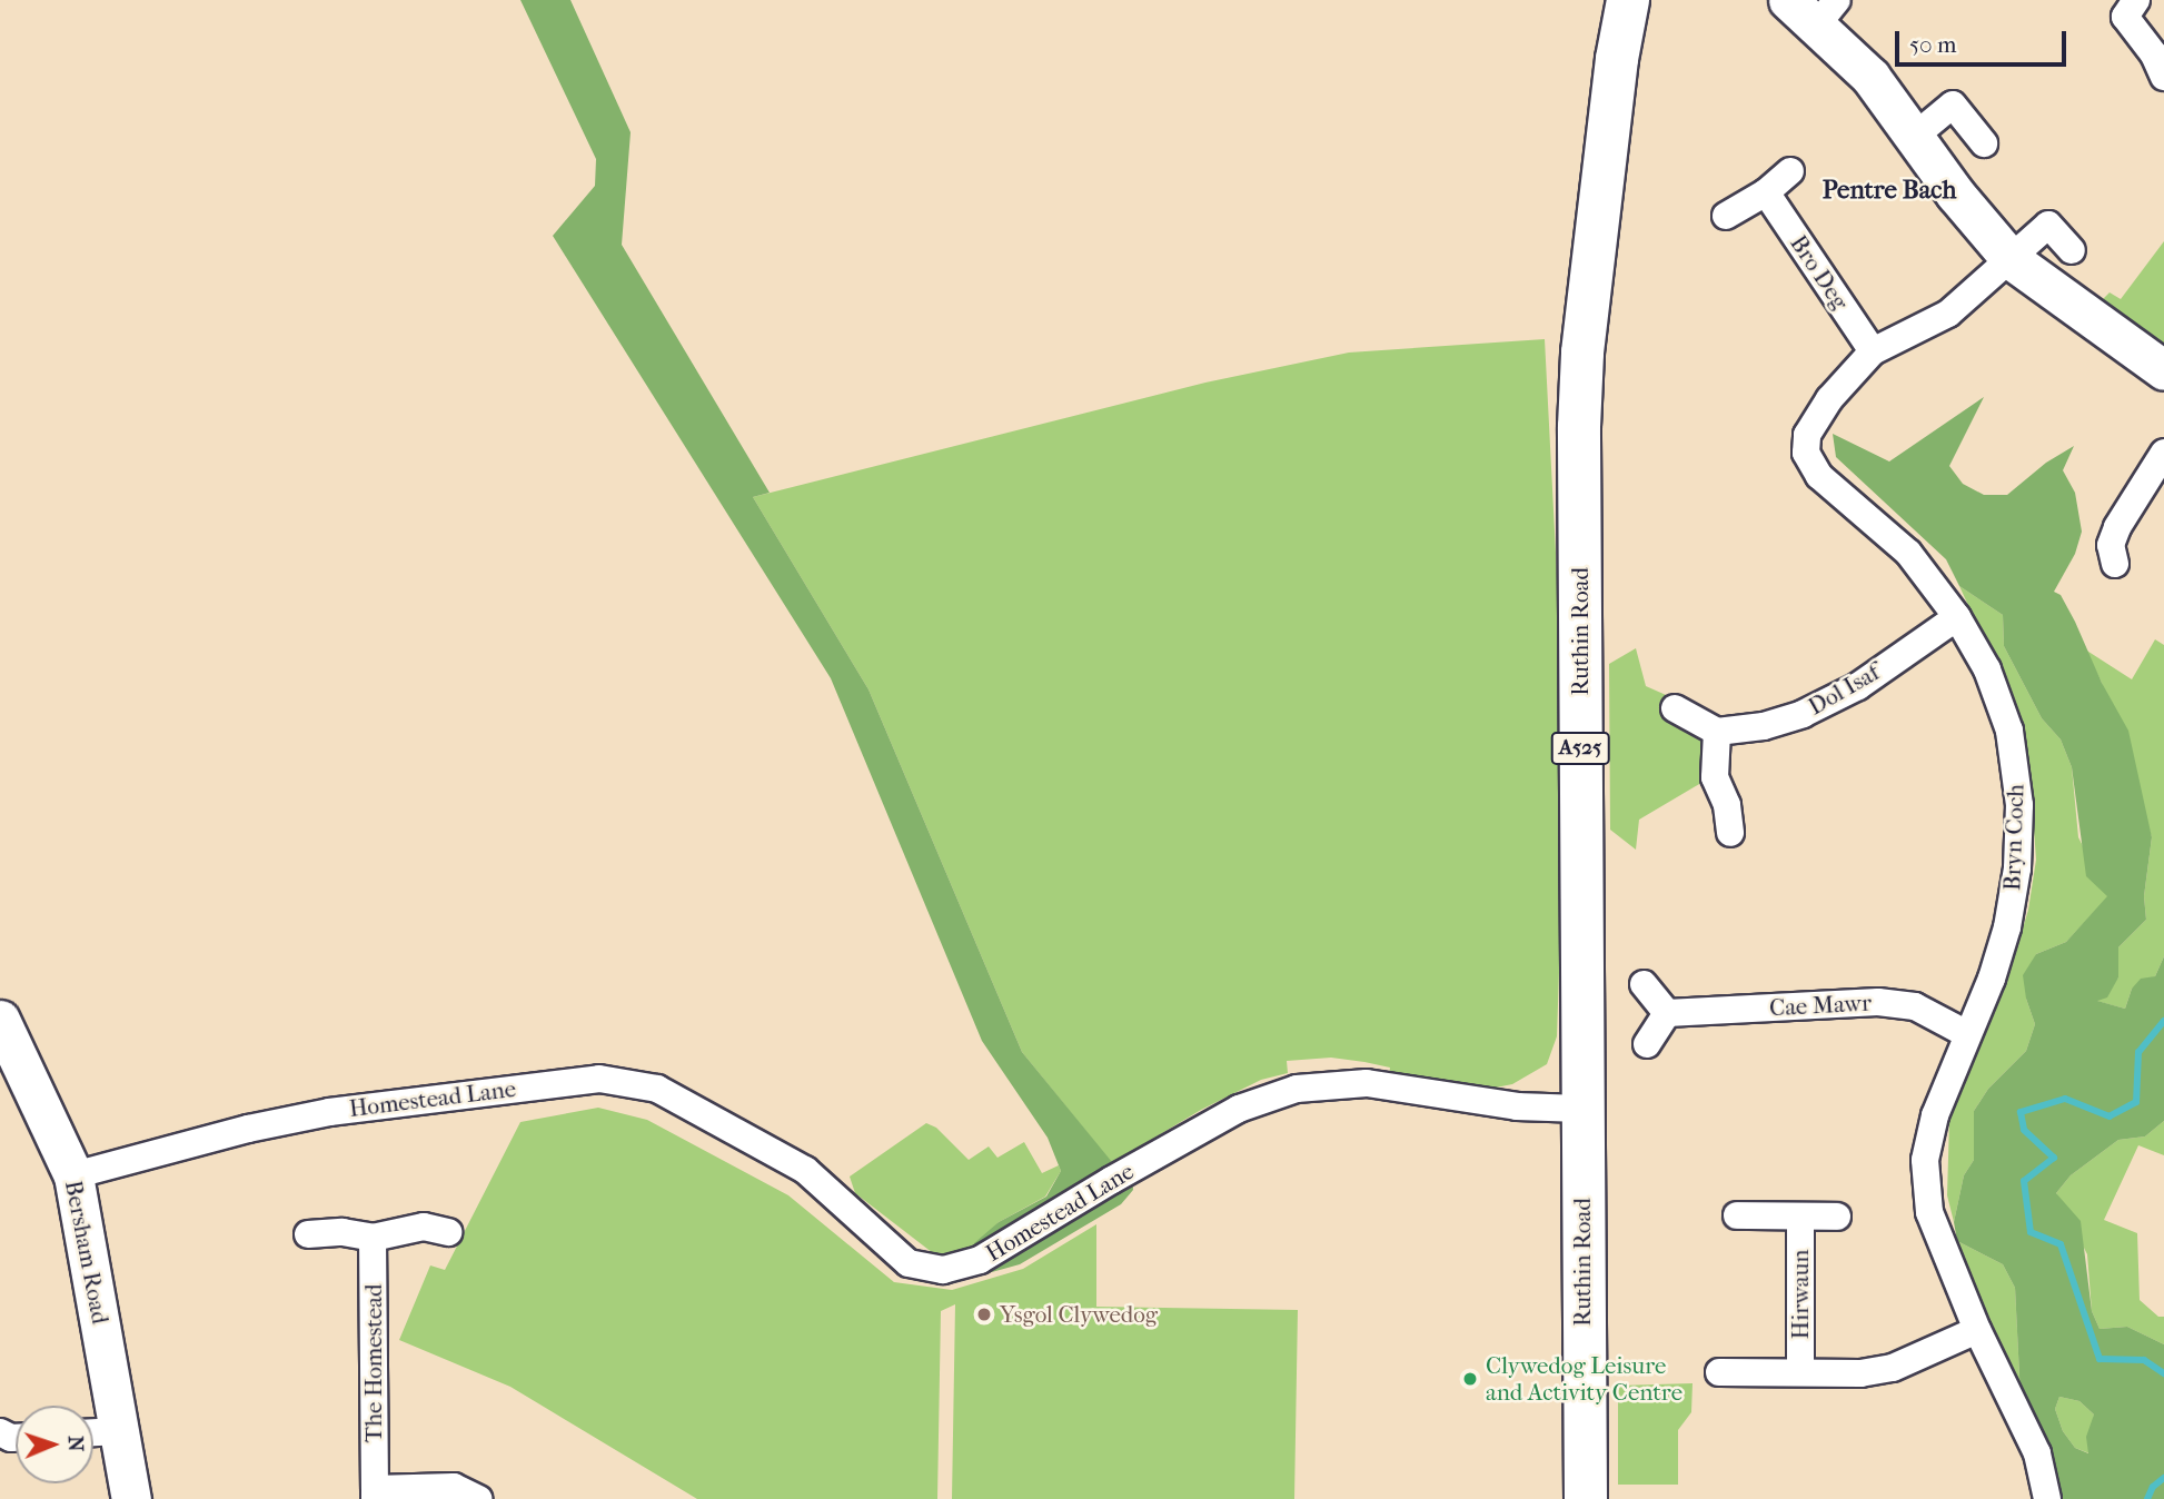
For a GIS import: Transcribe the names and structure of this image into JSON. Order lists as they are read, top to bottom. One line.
{"streets":{"main road":["Ruthin Road","A525","Bersham Road"],"street":["Bro Deg","Dol Isaf","Bryn Coch","Cae Mawr","Homestead Lane","Hirwaun","The Homestead"]},"crossings":[["Bro Deg","Bryn Coch"],["Ruthin Road","Homestead Lane"],["Dol Isaf","Bryn Coch"],["Bryn Coch","Cae Mawr"],["Bryn Coch","Hirwaun"],["Homestead Lane","Bersham Road"]],"districts":["Pentre Bach"],"places":["Ysgol Clywedog","Clywedog Leisure and Activity Centre"],"scale_bar":"50 m","north":"right"}
